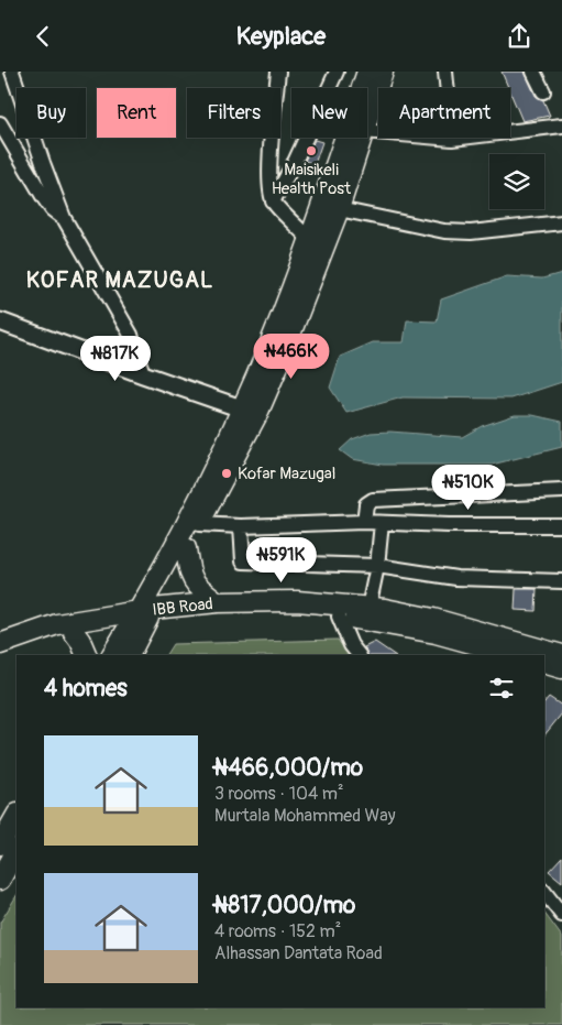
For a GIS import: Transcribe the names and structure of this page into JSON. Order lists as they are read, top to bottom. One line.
{"streets":{"main road":["IBB Road"]},"districts":["KOFAR MAZUGAL"],"places":["Maisikeli Health Post","Kofar Mazugal"],"page":{"header":"Keyplace","chip":["Buy","Rent","Filters","New","Apartment"],"price":["₦466K","₦817K","₦510K","₦591K"],"heading":"4 homes","list":[{"name":"₦466,000/mo","note":"3 rooms · 104 m² · Murtala Mohammed Way"},{"name":"₦817,000/mo","note":"4 rooms · 152 m² · Alhassan Dantata Road"}]}}
